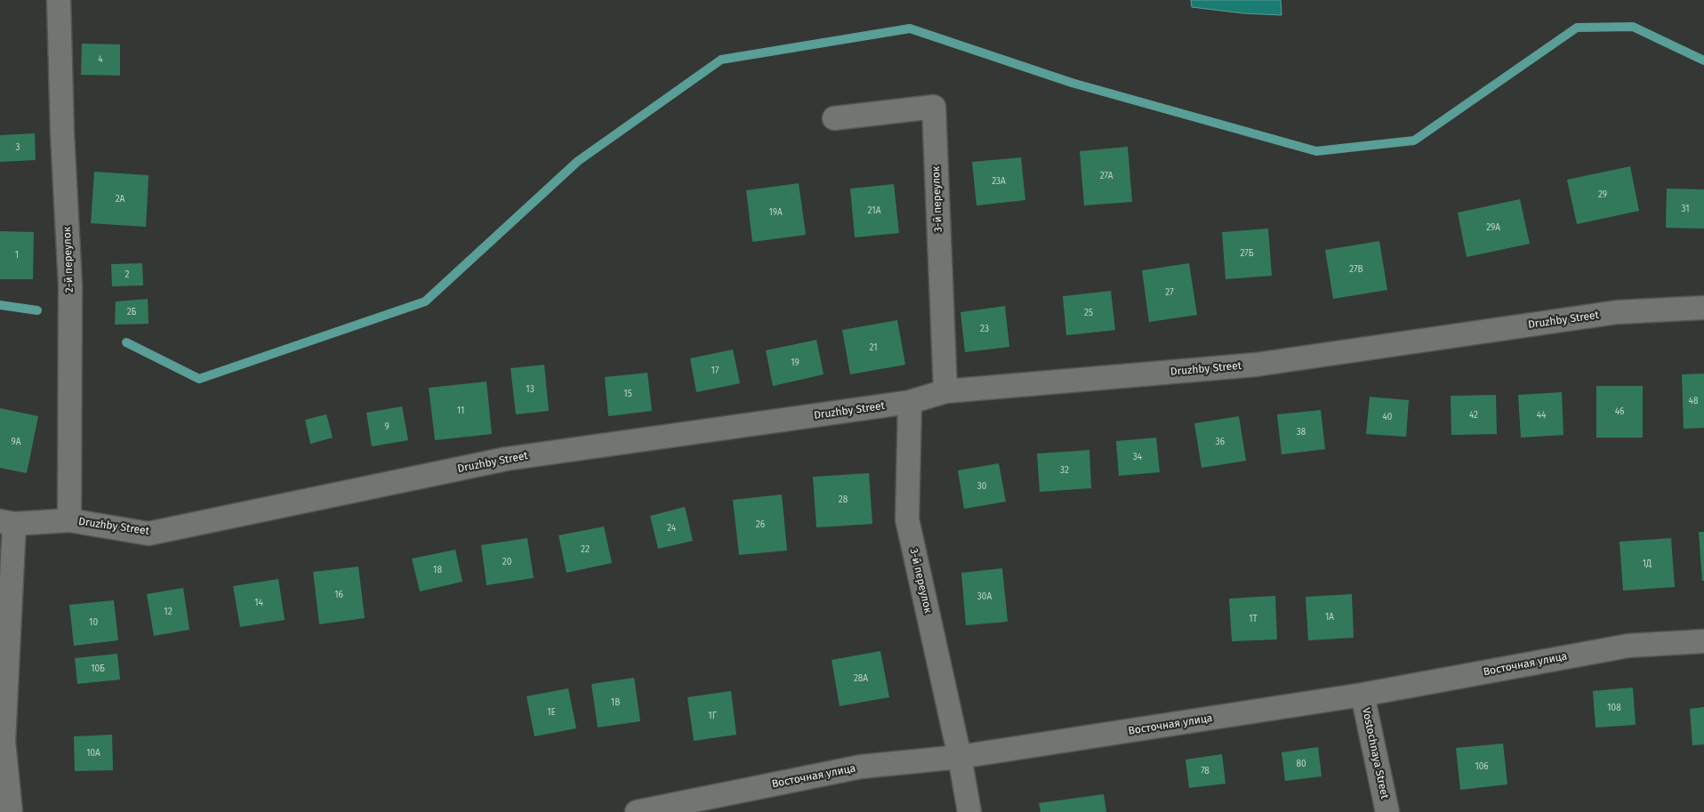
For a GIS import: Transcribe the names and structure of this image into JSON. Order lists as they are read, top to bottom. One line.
{"streets":{"street":["3-й переулок","2-й переулок","Druzhby Street","Восточная улица","Vostochnaya Street"]},"crossings":[["3-й переулок","Druzhby Street"],["3-й переулок","Восточная улица"],["2-й переулок","Druzhby Street"],["Восточная улица","Vostochnaya Street"]],"house_numbers":["4","3","27А","23А","29","2А","31","21А","19А","29А","27Б","1","27В","2","27","2Б","25","23","21","19","17","13","15","48","11","46","42","44","40","9","38","9А","36","34","32","30","28","26","24","22","20","1Д","18","16","30А","14","12","1А","1Т","10","10Б","28А","1В","108","1Е","1Г","10А","80","106","78"]}
